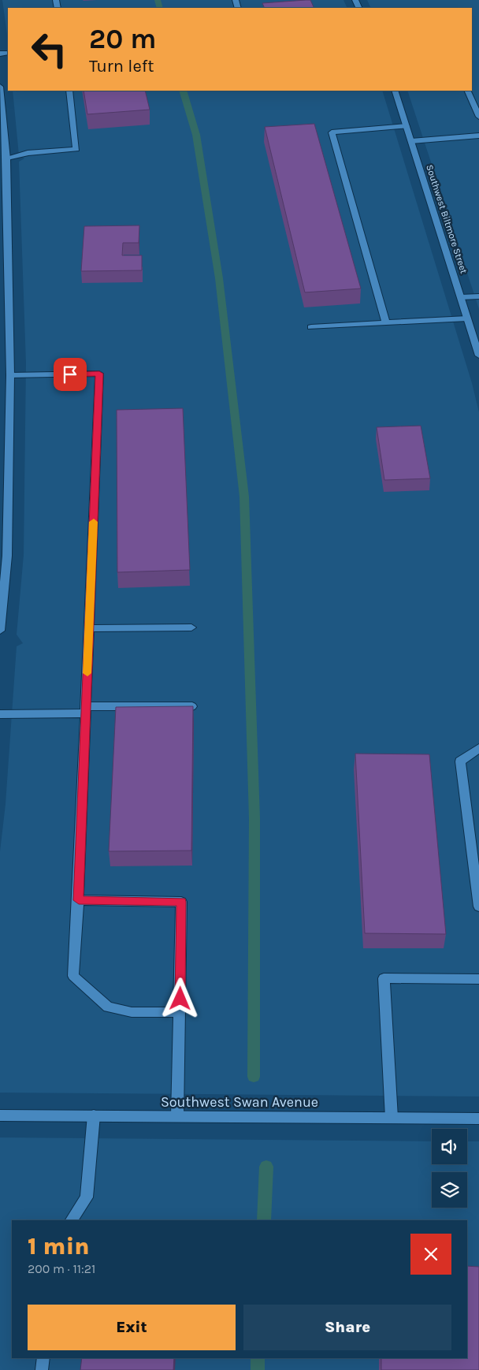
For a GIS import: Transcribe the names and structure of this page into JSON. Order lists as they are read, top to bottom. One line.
{"streets":{"main road":["Southwest Biltmore Street","Southwest Swan Avenue"]},"page":{"turn":["20 m","Turn left"],"heading":["1 min","200 m · 11:21"],"buttons":["Exit","Share"]}}
